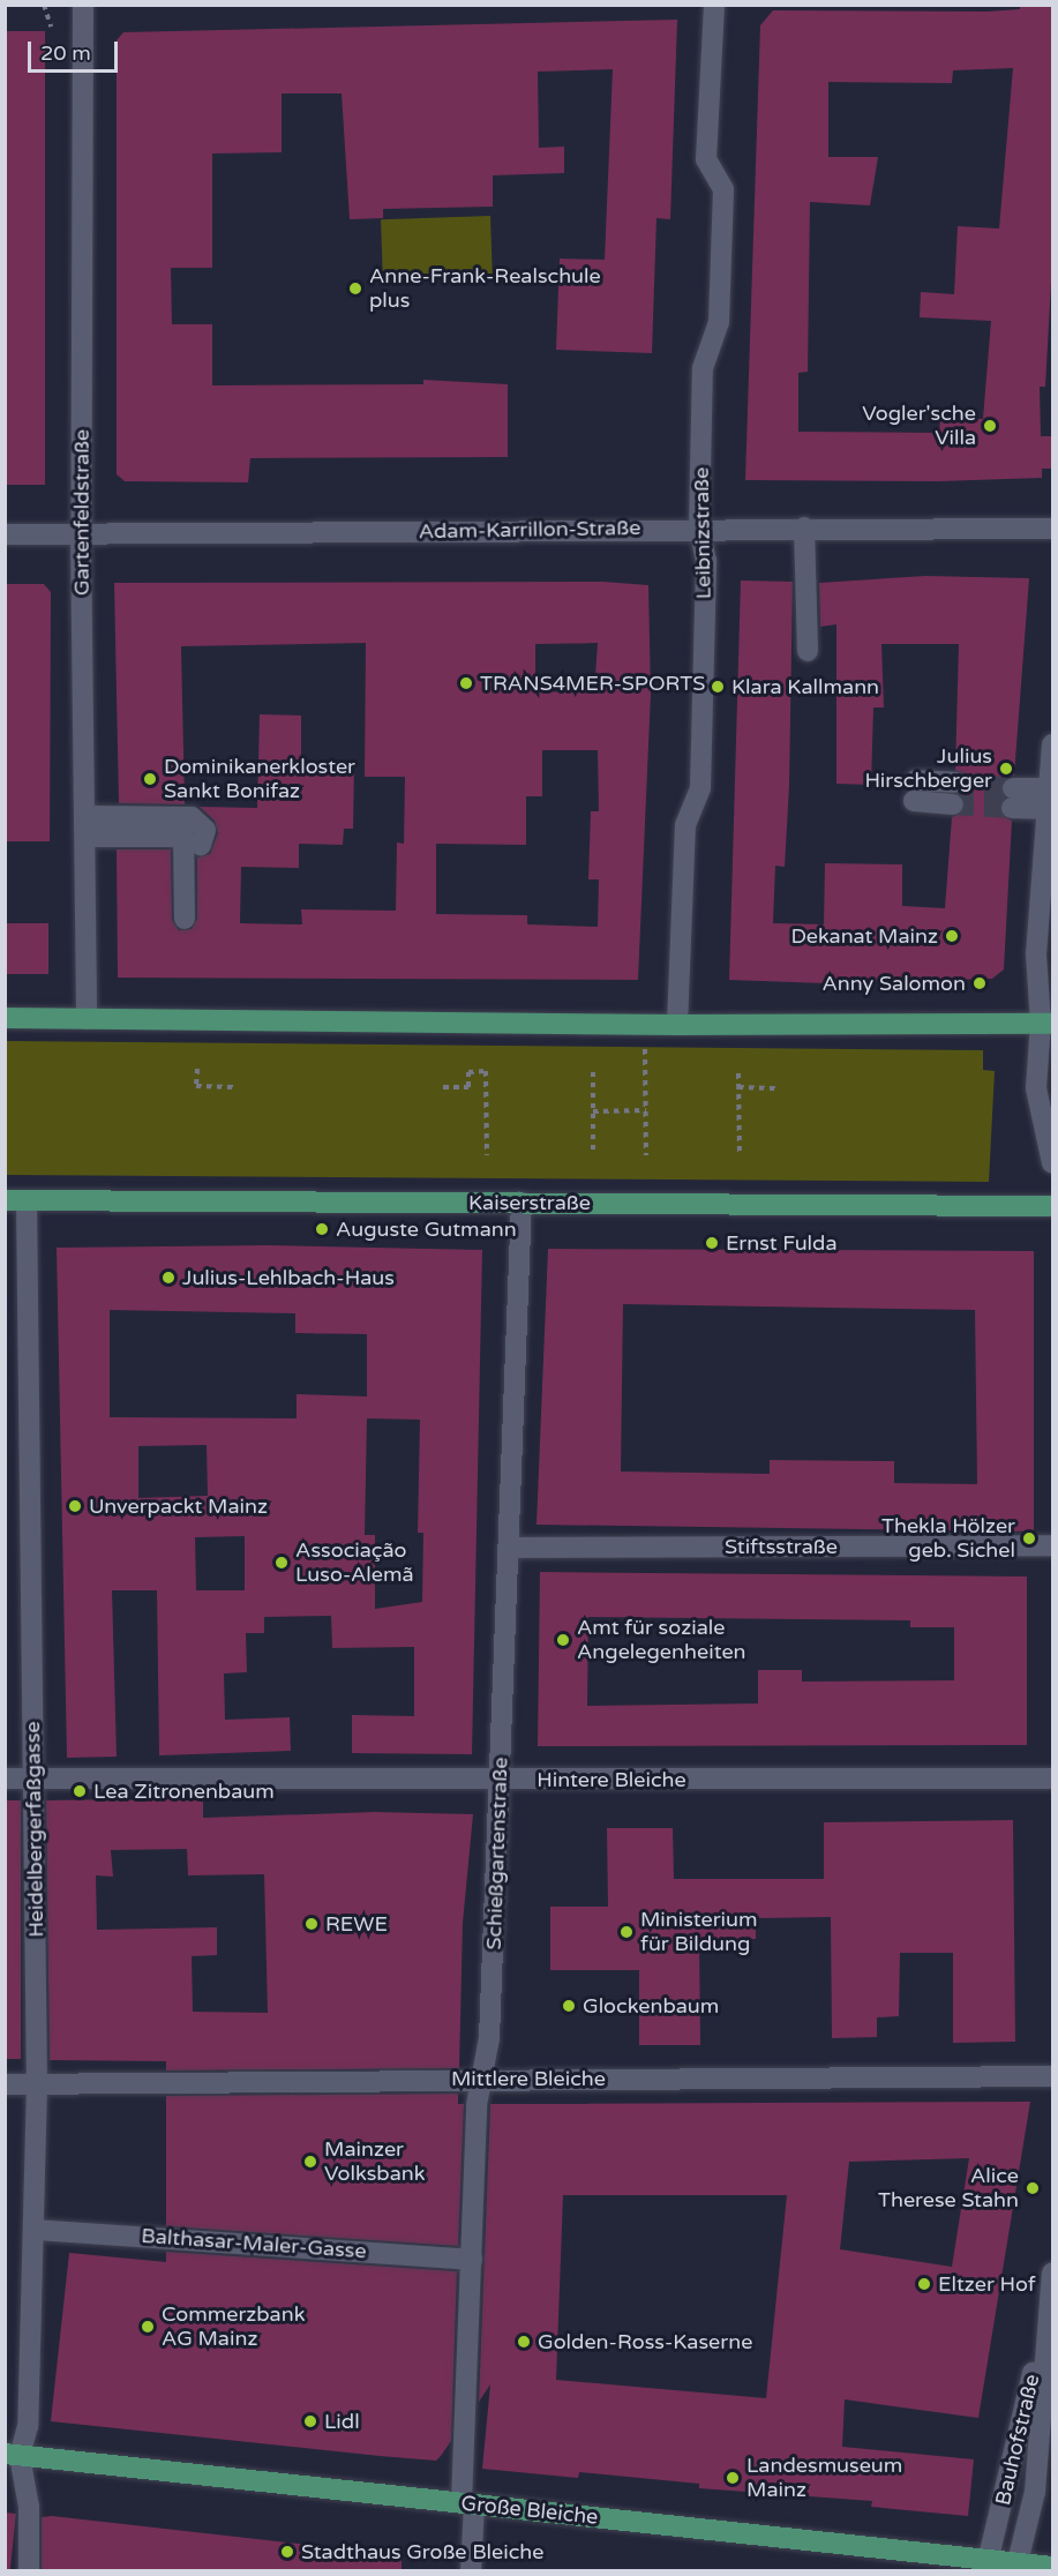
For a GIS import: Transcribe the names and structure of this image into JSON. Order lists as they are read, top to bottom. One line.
{"streets":{"main road":["Kaiserstraße","Große Bleiche"],"street":["Gartenfeldstraße","Adam-Karrillon-Straße","Leibnizstraße","Stiftsstraße","Hintere Bleiche","Heidelbergerfaßgasse","Schießgartenstraße","Mittlere Bleiche","Balthasar-Maler-Gasse","Bauhofstraße"]},"crossings":[["Gartenfeldstraße","Adam-Karrillon-Straße"],["Adam-Karrillon-Straße","Leibnizstraße"],["Kaiserstraße","Heidelbergerfaßgasse"],["Kaiserstraße","Schießgartenstraße"],["Stiftsstraße","Schießgartenstraße"],["Hintere Bleiche","Heidelbergerfaßgasse"],["Hintere Bleiche","Schießgartenstraße"],["Heidelbergerfaßgasse","Mittlere Bleiche"],["Heidelbergerfaßgasse","Balthasar-Maler-Gasse"],["Heidelbergerfaßgasse","Große Bleiche"],["Schießgartenstraße","Mittlere Bleiche"],["Schießgartenstraße","Balthasar-Maler-Gasse"],["Schießgartenstraße","Große Bleiche"],["Bauhofstraße","Große Bleiche"]],"places":["Anne-Frank-Realschule plus","Vogler'sche Villa","TRANS4MER-SPORTS","Klara Kallmann","Julius Hirschberger","Dominikanerkloster Sankt Bonifaz","Dekanat Mainz","Anny Salomon","Auguste Gutmann","Ernst Fulda","Julius-Lehlbach-Haus","Unverpackt Mainz","Thekla Hölzer geb. Sichel","Associação Luso-Alemã","Amt für soziale Angelegenheiten","Lea Zitronenbaum","REWE","Ministerium für Bildung","Glockenbaum","Mainzer Volksbank","Alice Therese Stahn","Eltzer Hof","Commerzbank AG Mainz","Golden-Ross-Kaserne","Lidl","Landesmuseum Mainz","Stadthaus Große Bleiche"],"scale_bar":"20 m"}
